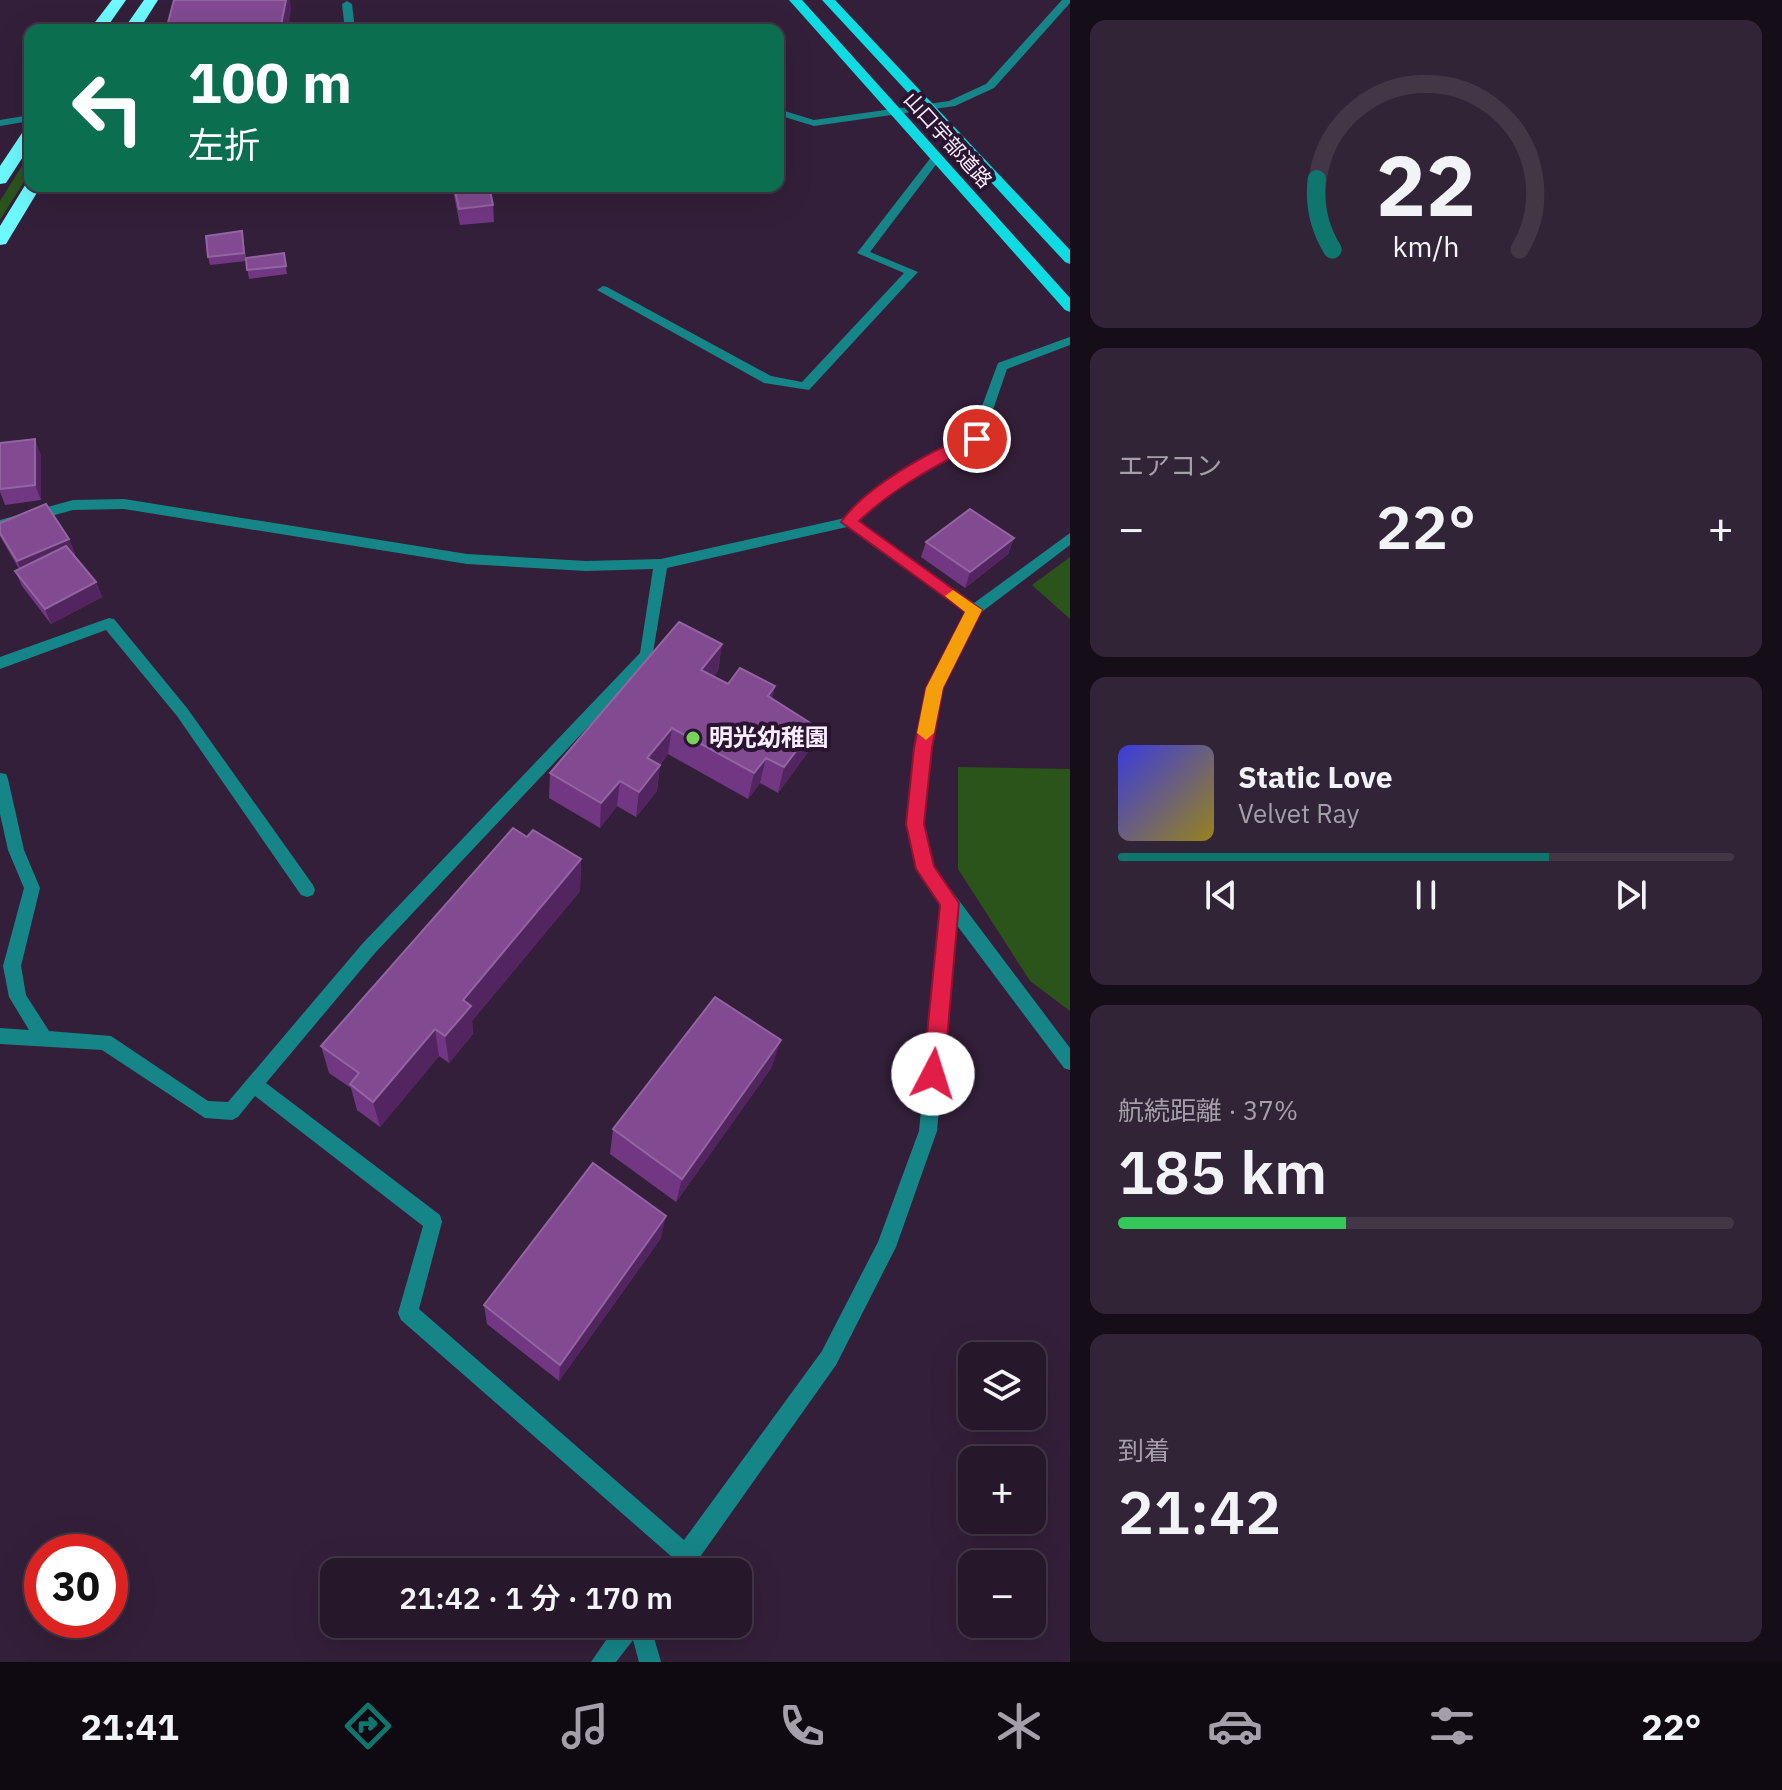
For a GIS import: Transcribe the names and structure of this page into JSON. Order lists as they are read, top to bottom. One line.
{"streets":{"main road":["山口宇部道路"]},"places":["明光幼稚園"],"page":{"turn":["100 m","左折"],"tile":["エアコン",["航続距離 · 37%","185 km"],["到着","21:42"]],"heat":["−","22°","+"],"song":["Static Love","Velvet Ray"],"map_buttons":["+","−"],"limit":"30","trip":"21:42 · 1 分 · 170 m","tabs":["21:41","22°"],"gauge":["22","km/h"]}}
